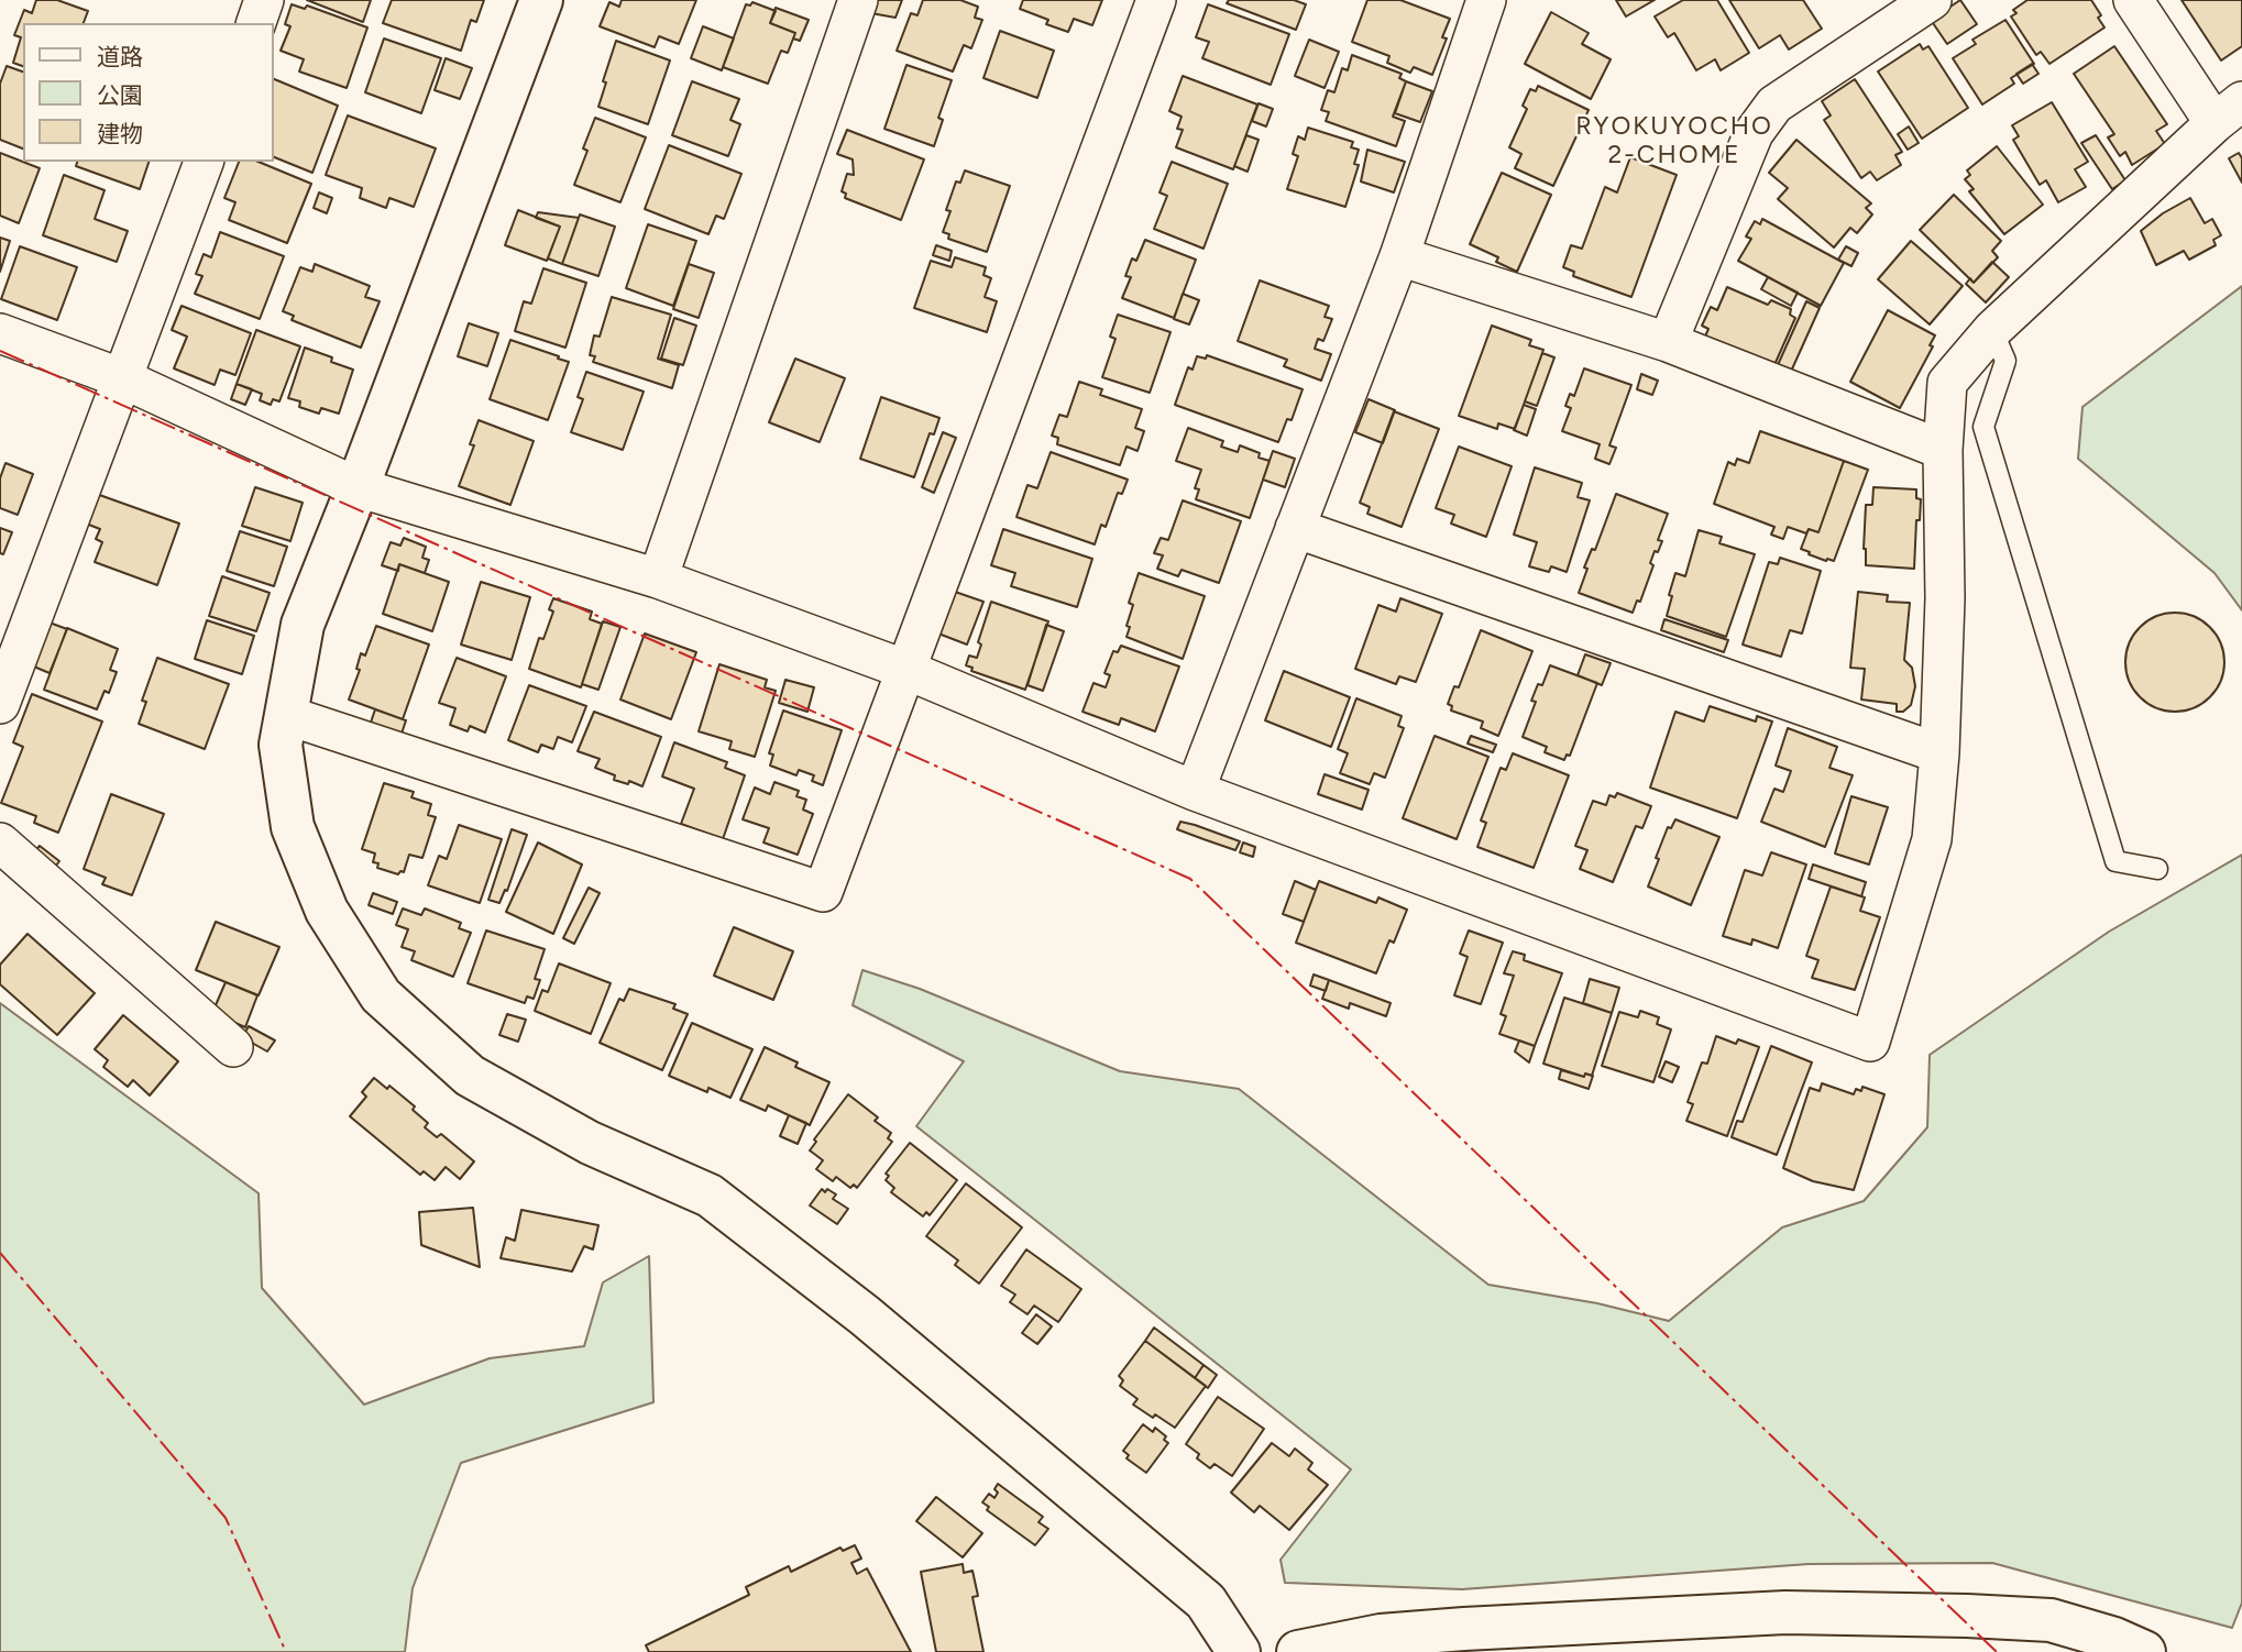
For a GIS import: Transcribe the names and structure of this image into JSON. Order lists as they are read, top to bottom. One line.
{"districts":["RYOKUYOCHO 2-CHOME"],"legend":["道路","公園","建物"]}
